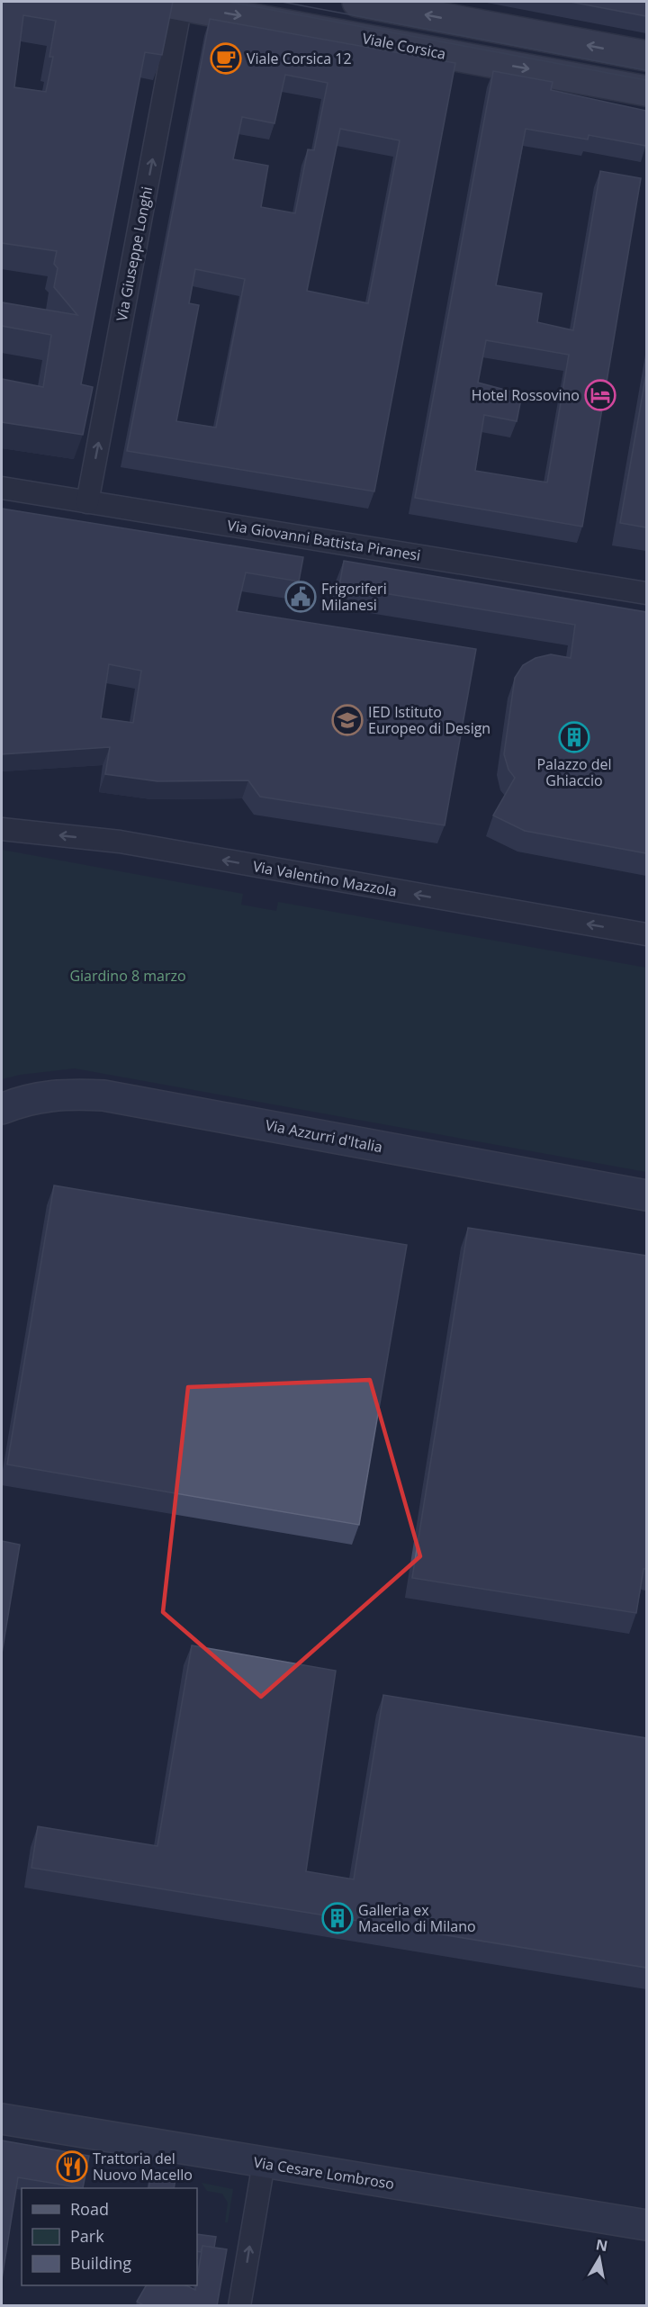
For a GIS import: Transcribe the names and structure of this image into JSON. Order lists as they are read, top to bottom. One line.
{"streets":{"main road":["Viale Corsica"],"street":["Via Giuseppe Longhi","Via Giovanni Battista Piranesi","Via Valentino Mazzola","Via Azzurri d'Italia","Via Cesare Lombroso"]},"crossings":[["Viale Corsica","Via Giuseppe Longhi"],["Via Giuseppe Longhi","Via Giovanni Battista Piranesi"]],"one_way":["Via Giuseppe Longhi","Via Valentino Mazzola"],"parks":["Giardino 8 marzo"],"places":{"cafe":["Viale Corsica 12"],"hotel":["Hotel Rossovino"],"public building":["Frigoriferi Milanesi"],"school or university":["IED Istituto Europeo di Design"],"building":["Palazzo del Ghiaccio","Galleria ex Macello di Milano"],"restaurant":["Trattoria del Nuovo Macello"]},"legend":["Road","Park","Building"],"north":"top"}
